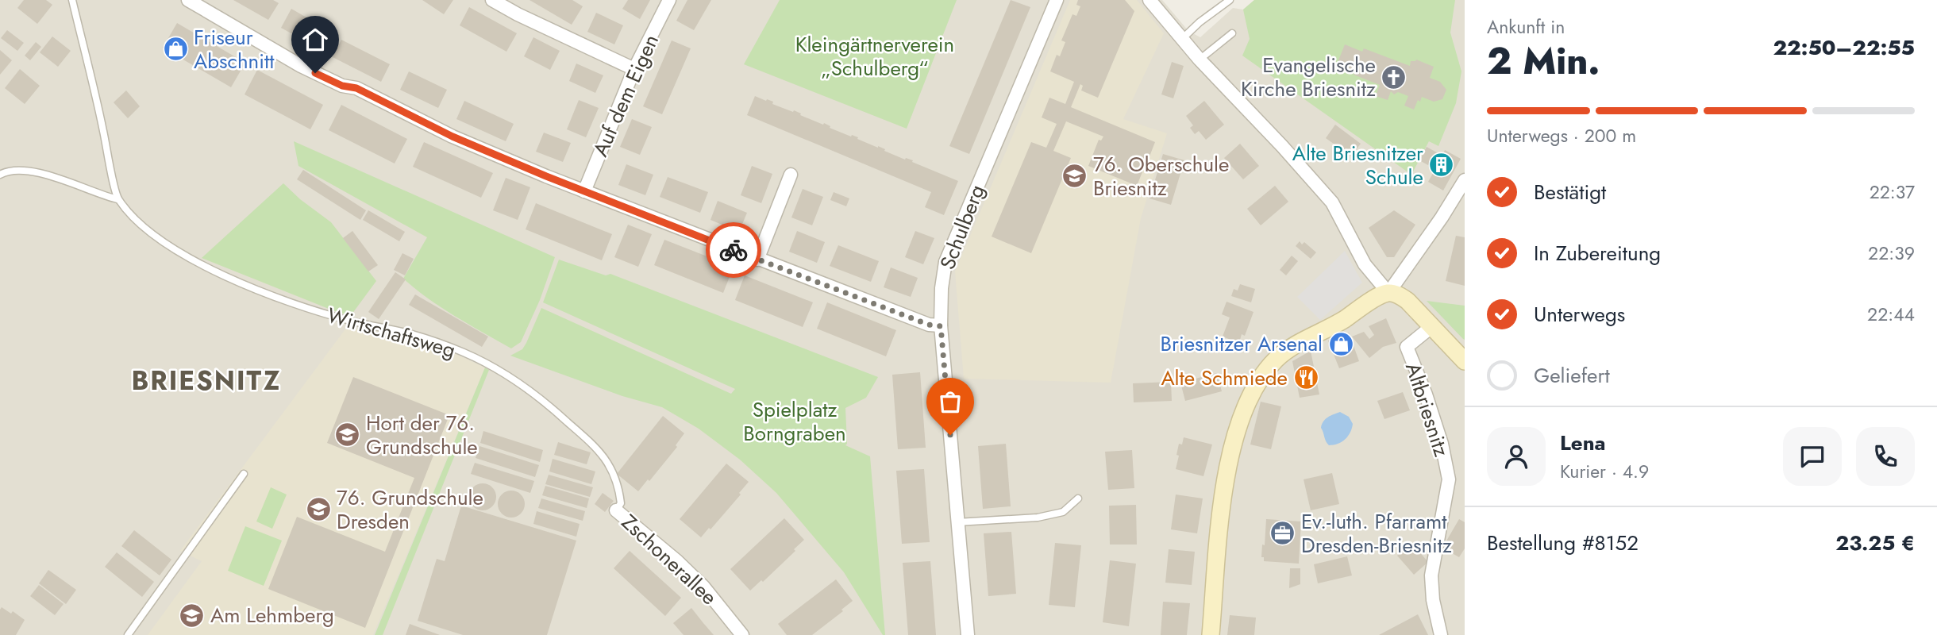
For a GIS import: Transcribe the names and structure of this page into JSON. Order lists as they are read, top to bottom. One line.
{"streets":{"street":["Auf dem Eigen","Schulberg","Altbriesnitz","Zschonerallee"],"lane":["Wirtschaftsweg"]},"crossings":[["Wirtschaftsweg","Zschonerallee"]],"districts":["BRIESNITZ"],"parks":["Kleingärtnerverein „Schulberg“","Spielplatz Borngraben"],"places":{"shop":["Friseur Abschnitt","Briesnitzer Arsenal"],"church":["Evangelische Kirche Briesnitz"],"building":["Alte Briesnitzer Schule"],"school or university":["76. Oberschule Briesnitz","Hort der 76. Grundschule","76. Grundschule Dresden","Am Lehmberg"],"restaurant":["Alte Schmiede"],"office":["Ev.-luth. Pfarramt Dresden-Briesnitz"]},"page":{"heading":["2 Min.","Ankunft in","22:50–22:55"],"panel":["Lena","Kurier · 4.9","Bestellung #8152","23.25 €"],"bar":"Unterwegs · 200 m","list":[["Bestätigt","22:37"],["In Zubereitung","22:39"],["Unterwegs","22:44"],"Geliefert"]}}
